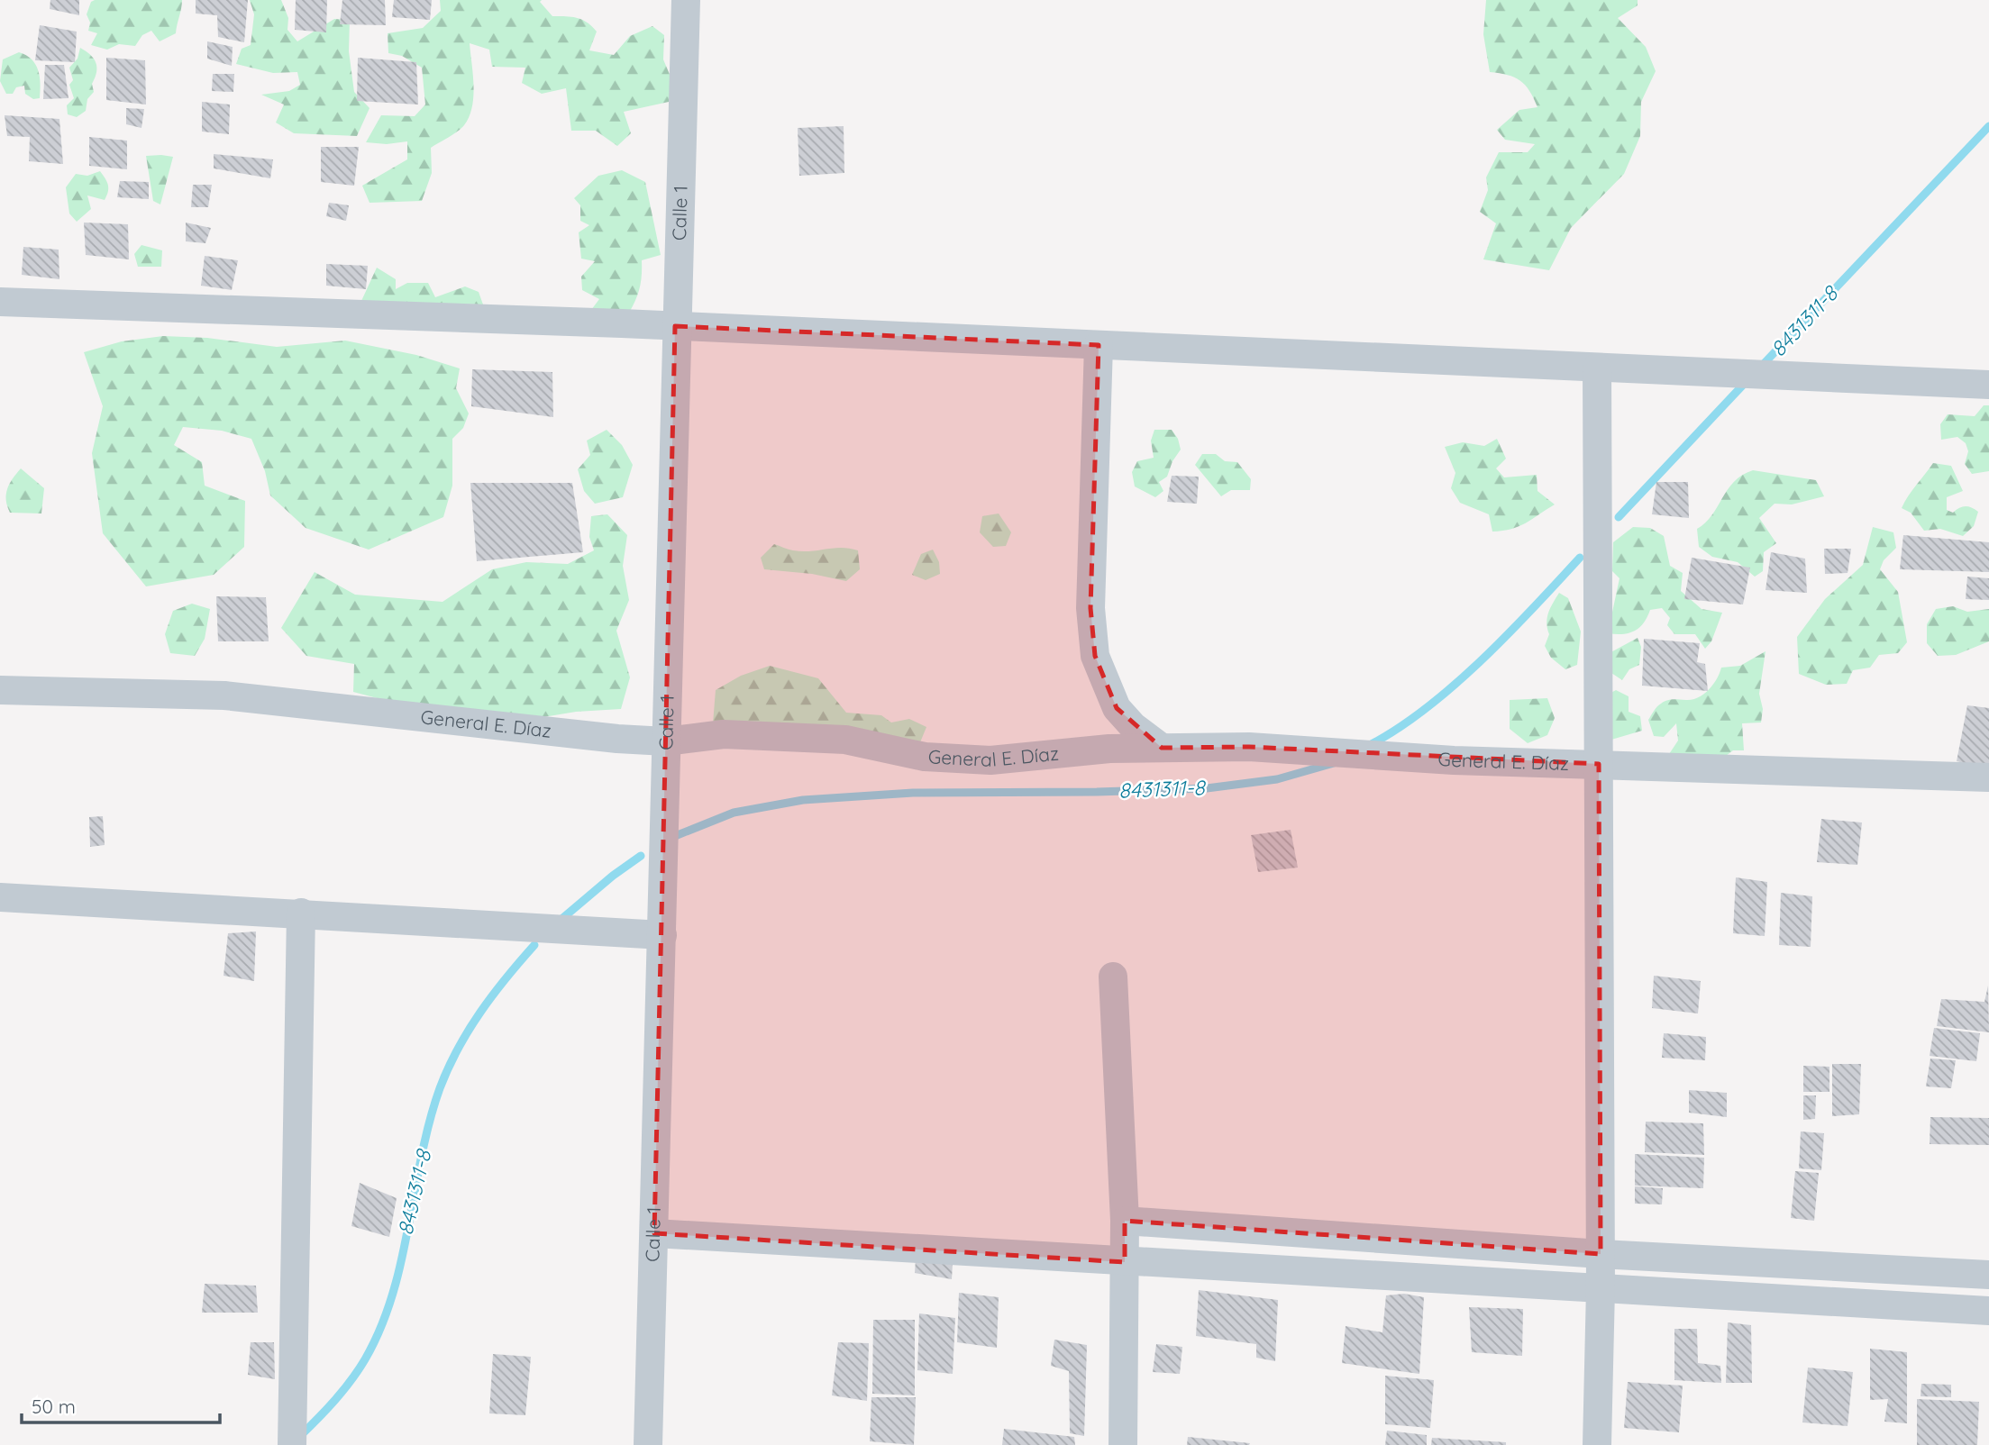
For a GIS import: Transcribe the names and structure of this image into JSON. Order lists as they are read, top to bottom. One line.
{"streets":{"street":["Calle 1","General E. Díaz"]},"crossings":[["Calle 1","General E. Díaz"]],"water":["8431311-8"],"scale_bar":"50 m"}
